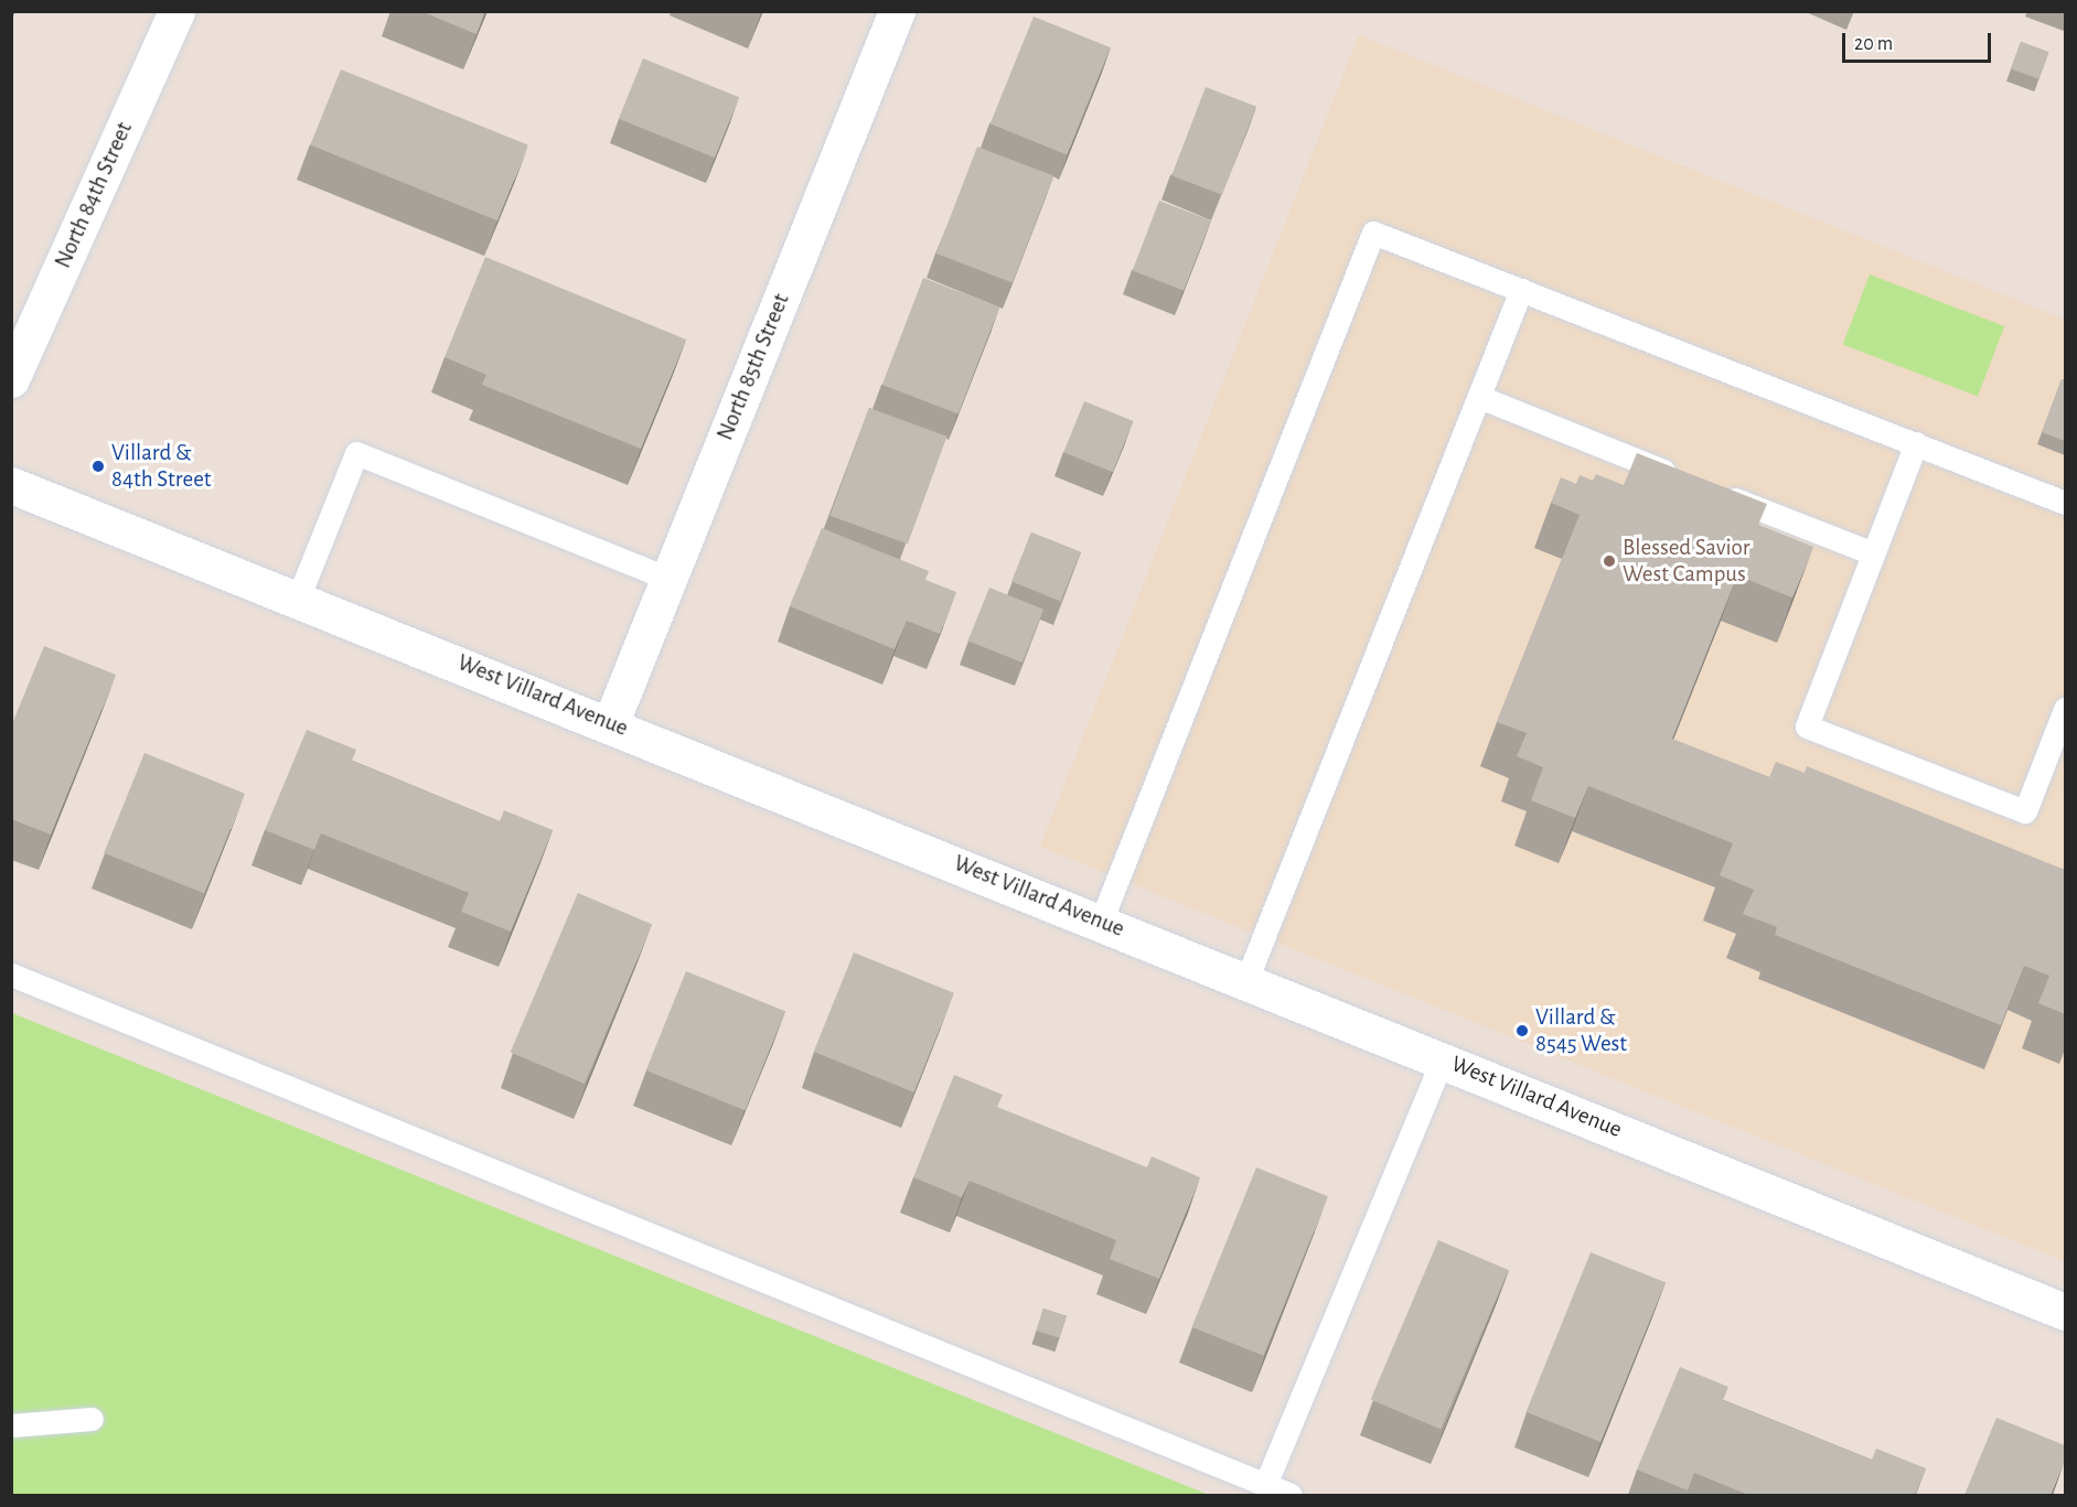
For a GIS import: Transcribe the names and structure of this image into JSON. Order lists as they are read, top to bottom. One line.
{"streets":{"street":["North 84th Street","North 85th Street","West Villard Avenue"]},"crossings":[["North 85th Street","West Villard Avenue"]],"places":["Villard & 84th Street","Blessed Savior West Campus","Villard & 8545 West"],"scale_bar":"20 m"}
